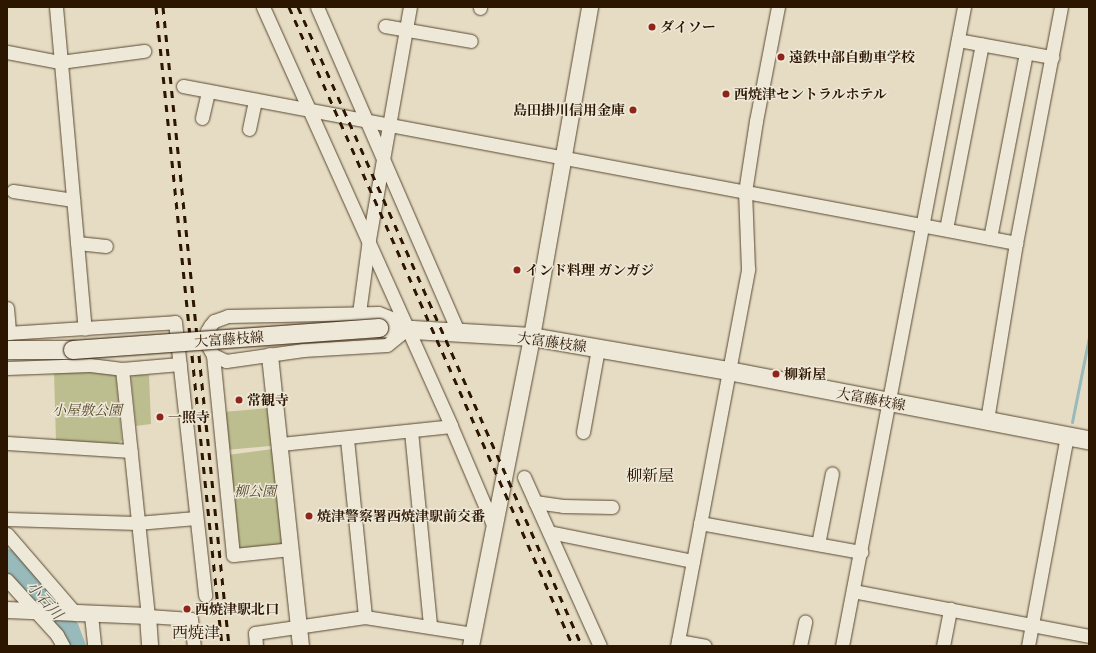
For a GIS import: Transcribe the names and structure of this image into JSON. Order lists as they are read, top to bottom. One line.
{"streets":{"main road":["大富藤枝線"]},"districts":["柳新屋","西焼津"],"water":["小石川"],"parks":["小屋敷公園","柳公園"],"places":["ダイソー","遠鉄中部自動車学校","西焼津セントラルホテル","島田掛川信用金庫","インド料理 ガンガジ","柳新屋","常観寺","一照寺","焼津警察署西焼津駅前交番","西焼津駅北口"]}
